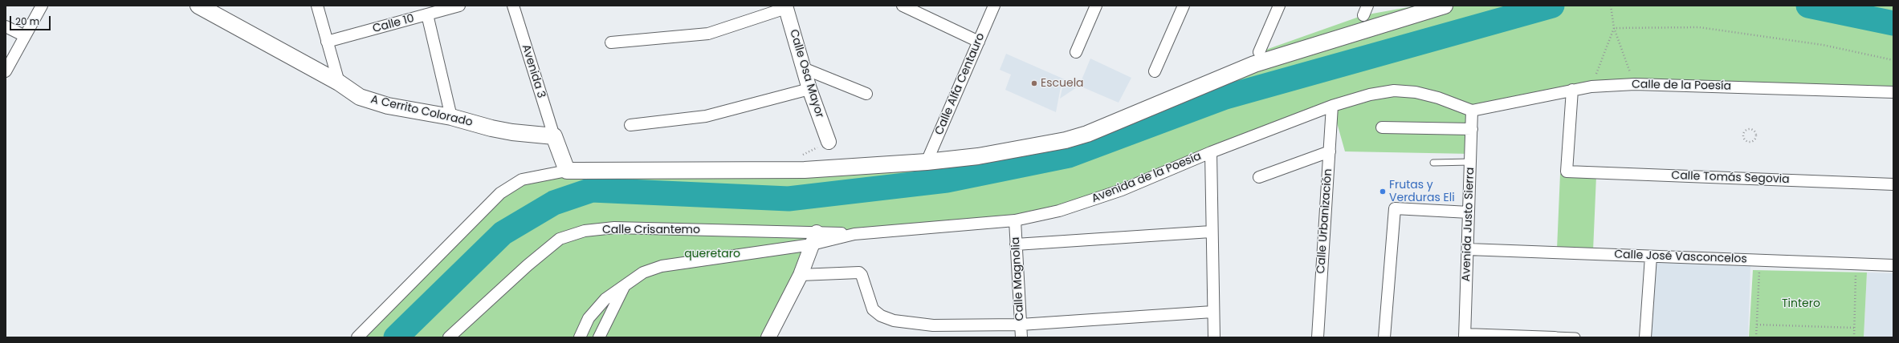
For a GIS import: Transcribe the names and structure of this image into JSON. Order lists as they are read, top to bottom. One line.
{"streets":{"main road":["A Cerrito Colorado"],"street":["Calle 10","Avenida 3","Calle Osa Mayor","Calle Alfa Centauro","Calle de la Poesía","Avenida de la Poesía","Calle Tomás Segovia","Calle Urbanización","Avenida Justo Sierra","Calle Crisantemo","Calle José Vasconcelos","Calle Magnolia"]},"crossings":[["Avenida 3","A Cerrito Colorado"],["Calle de la Poesía","Avenida de la Poesía"],["Calle de la Poesía","Calle Tomás Segovia"],["Calle de la Poesía","Avenida Justo Sierra"],["Avenida de la Poesía","Calle Urbanización"],["Avenida de la Poesía","Avenida Justo Sierra"],["Avenida de la Poesía","Calle Crisantemo"],["Avenida de la Poesía","Calle Magnolia"],["Avenida Justo Sierra","Calle José Vasconcelos"]],"parks":["queretaro","Tintero"],"places":["Escuela","Frutas y Verduras Eli"],"scale_bar":"20 m"}
